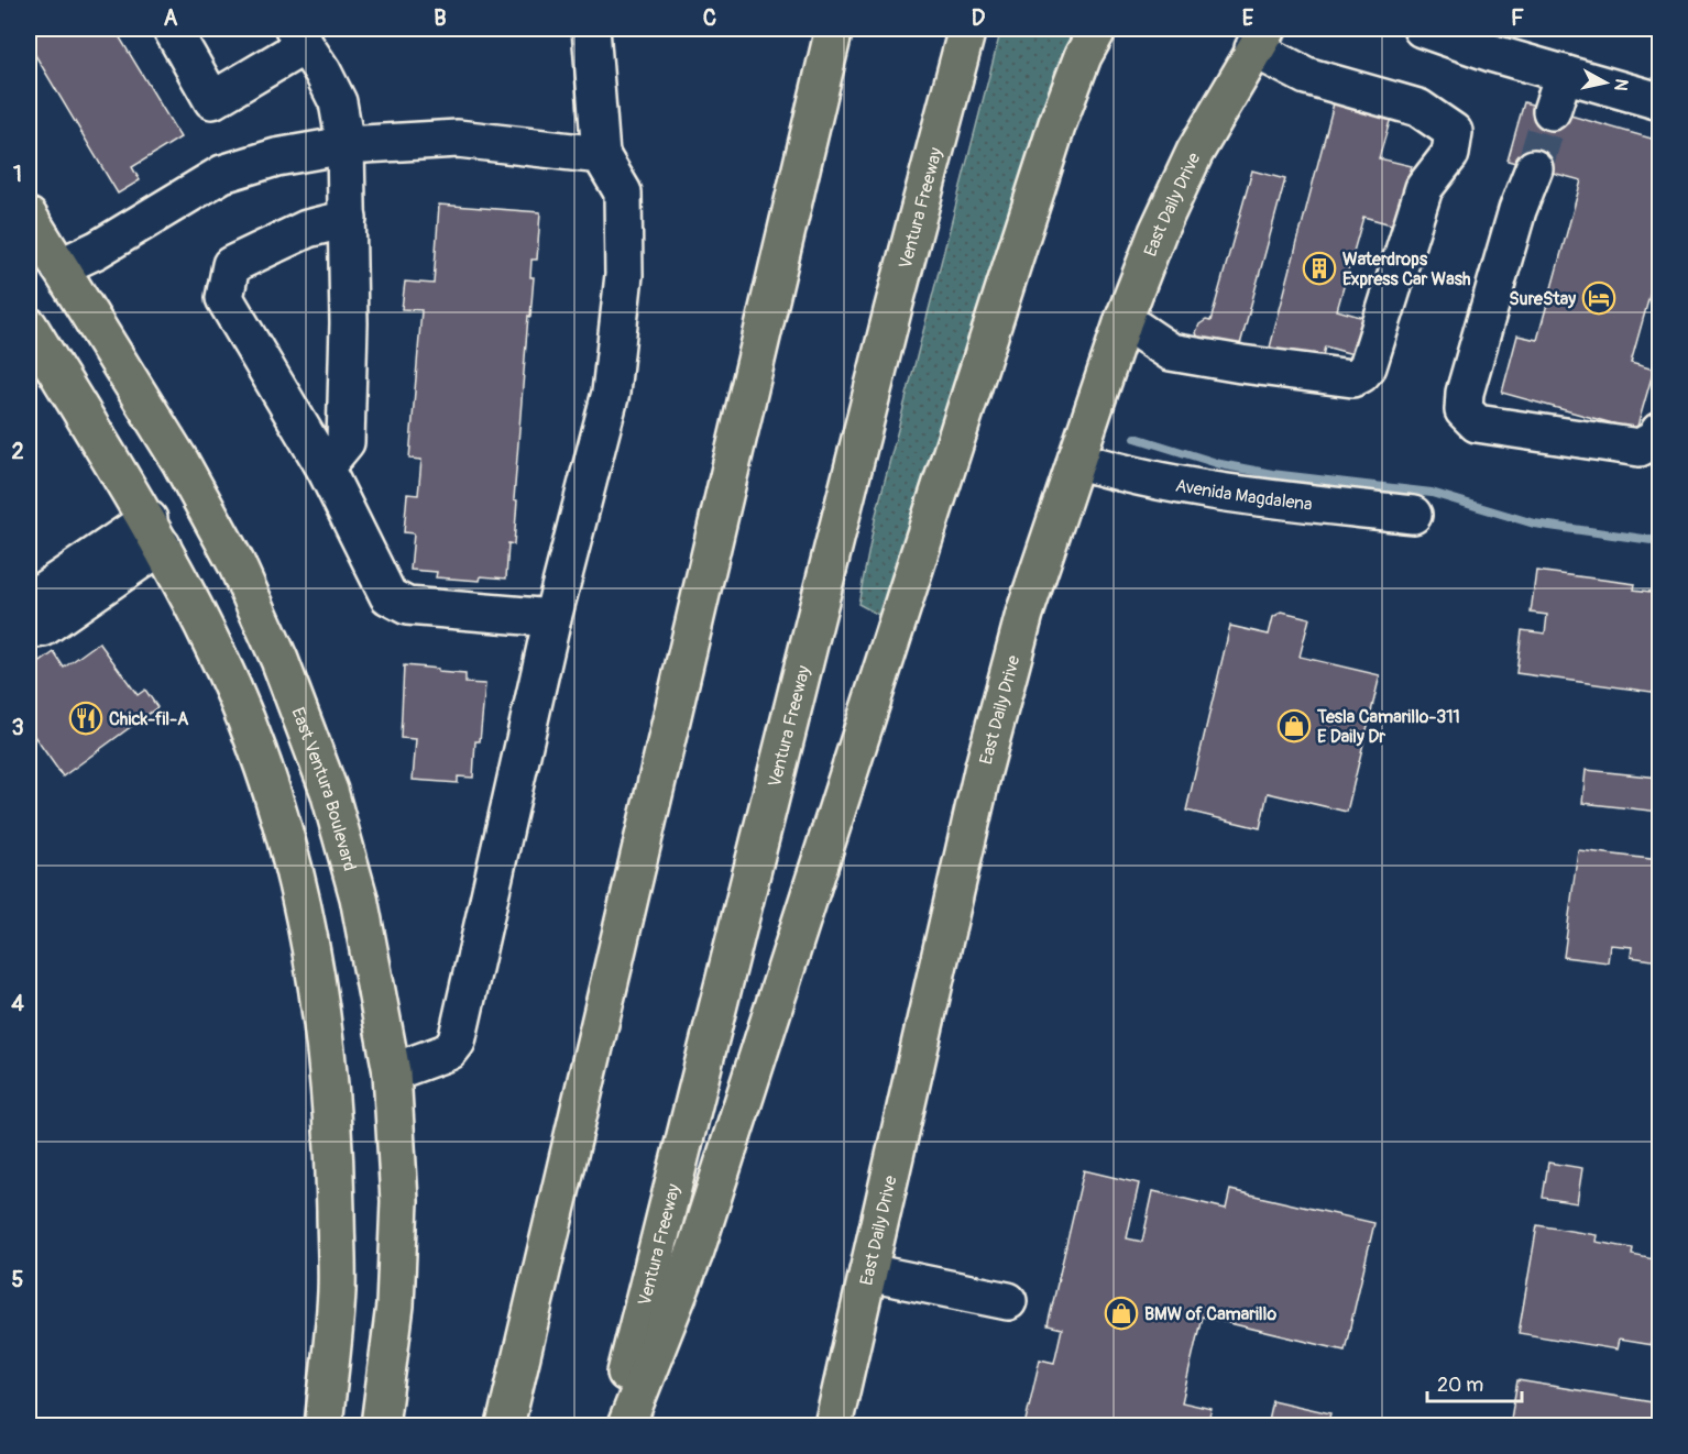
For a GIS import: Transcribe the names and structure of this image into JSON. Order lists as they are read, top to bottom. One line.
{"streets":{"main road":["East Daily Drive","Ventura Freeway","East Ventura Boulevard"],"street":["Avenida Magdalena"]},"crossings":[["East Daily Drive","Avenida Magdalena"]],"places":{"building":["Waterdrops Express Car Wash"],"hotel":["SureStay"],"restaurant":["Chick-fil-A"],"shop":["Tesla Camarillo-311 E Daily Dr","BMW of Camarillo"]},"scale_bar":"20 m","north":"right","grid":{"columns":["A","B","C","D","E","F"],"rows":["1","2","3","4","5"]}}
